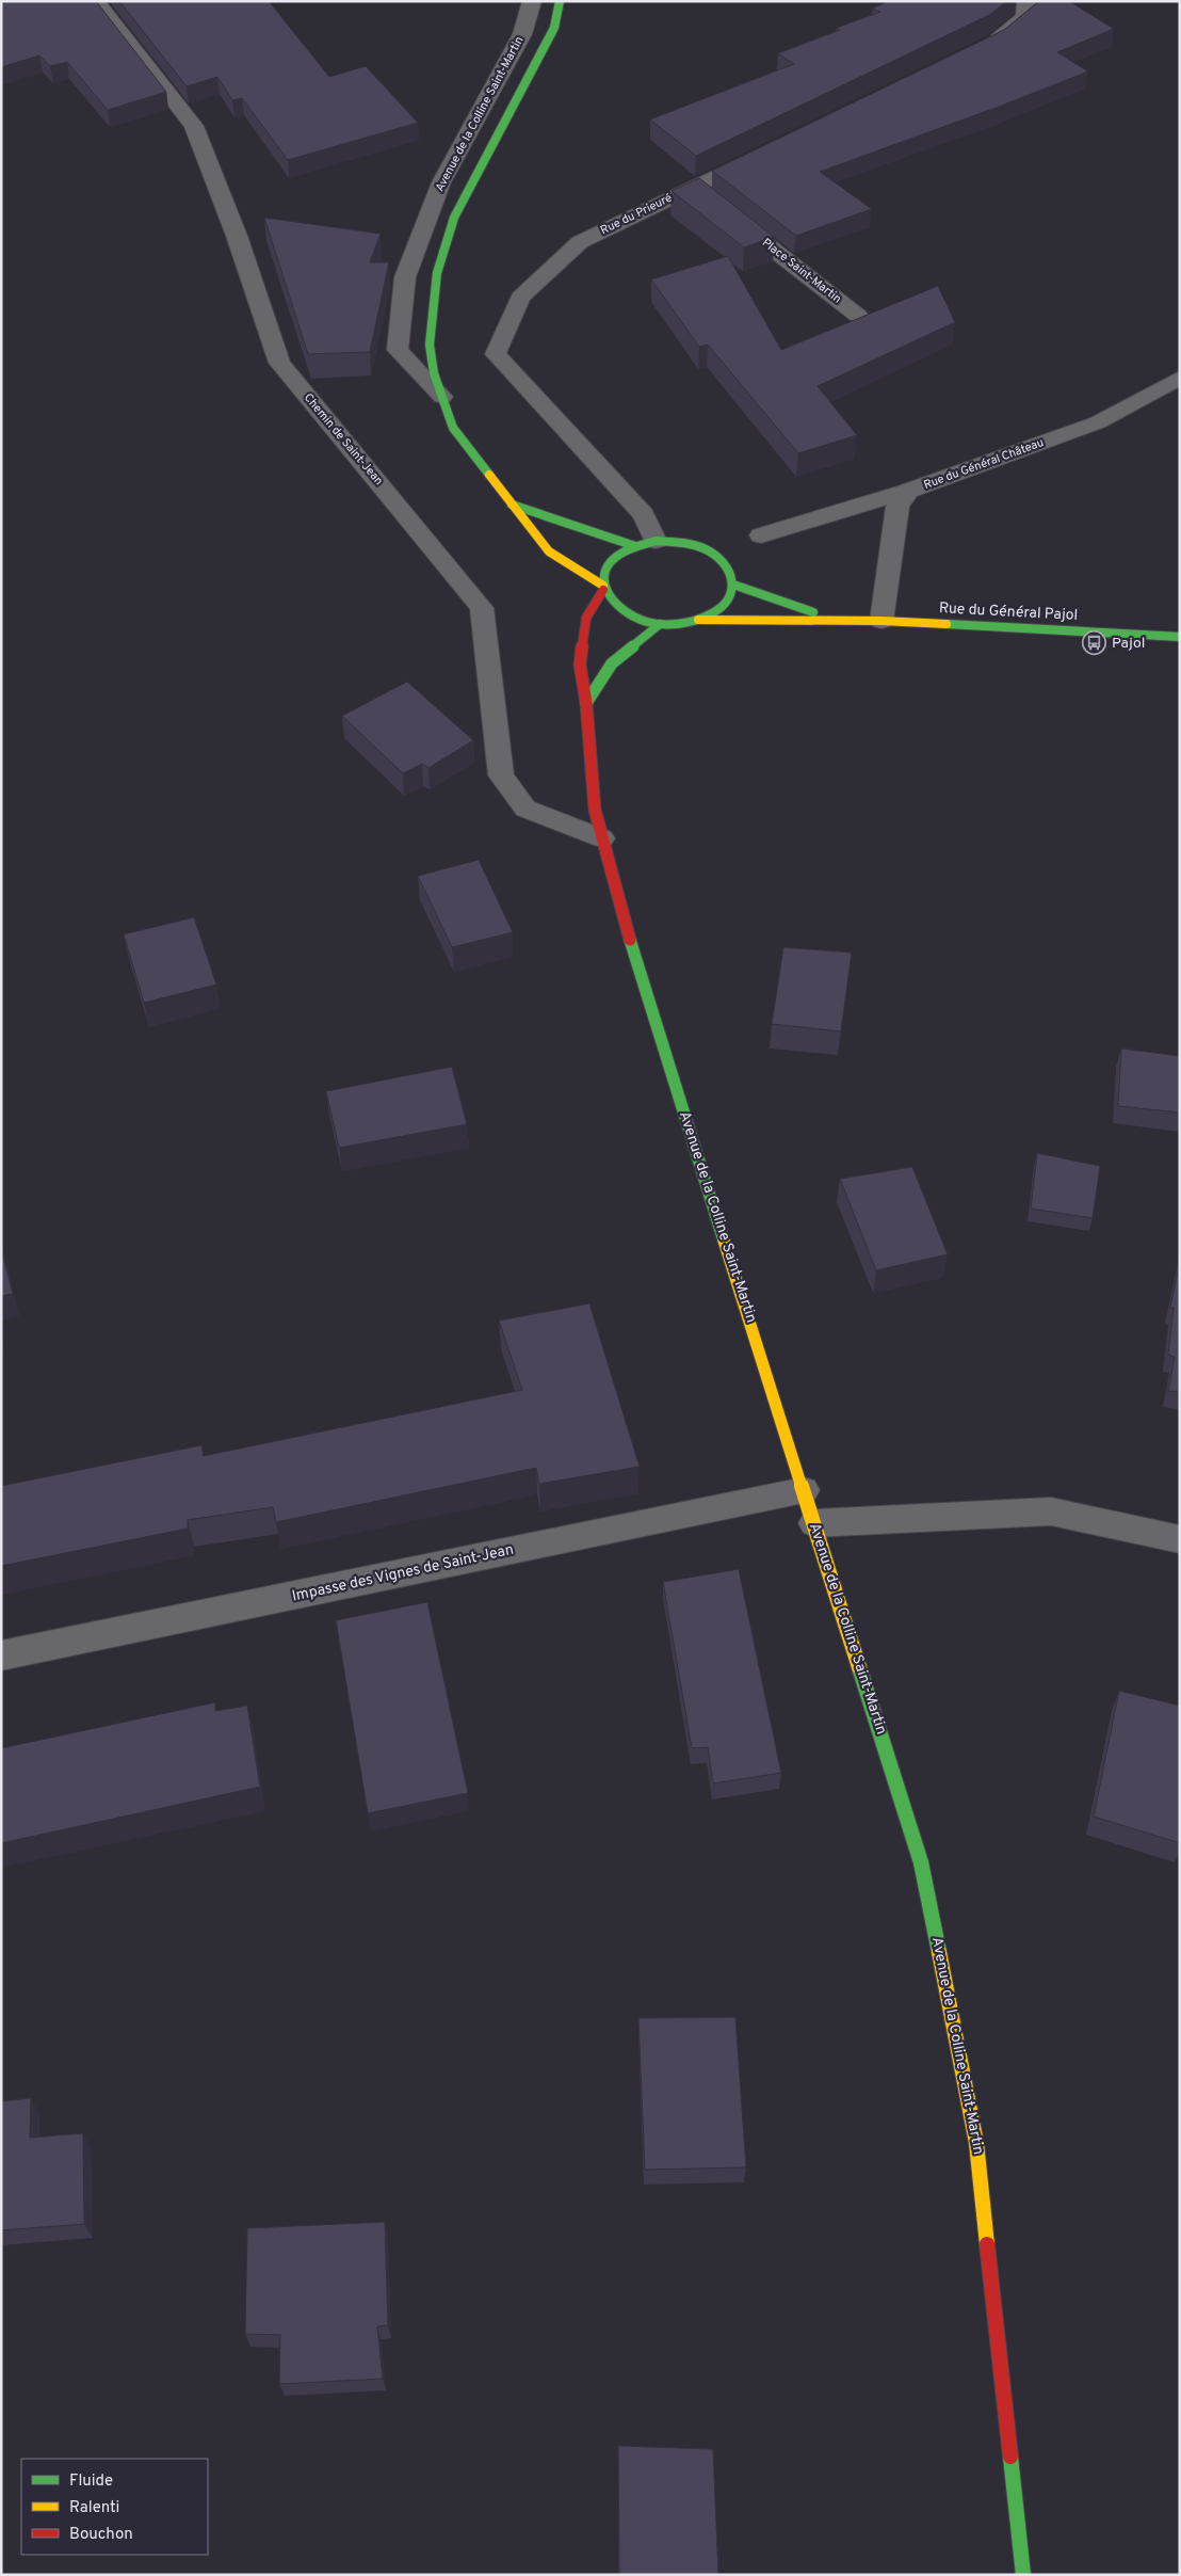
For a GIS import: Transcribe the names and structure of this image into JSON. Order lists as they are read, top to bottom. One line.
{"streets":{"street":["Avenue de la Colline Saint-Martin","Rue du Prieuré","Place Saint-Martin","Chemin de Saint-Jean","Rue du Général Château","Rue du Général Pajol","Impasse des Vignes de Saint-Jean"]},"crossings":[["Avenue de la Colline Saint-Martin","Rue du Prieuré"],["Avenue de la Colline Saint-Martin","Chemin de Saint-Jean"],["Avenue de la Colline Saint-Martin","Rue du Général Pajol"],["Avenue de la Colline Saint-Martin","Impasse des Vignes de Saint-Jean"],["Rue du Prieuré","Rue du Général Pajol"],["Rue du Général Château","Rue du Général Pajol"]],"places":{"bus stop":["Pajol"]},"legend":["Fluide","Ralenti","Bouchon"]}
